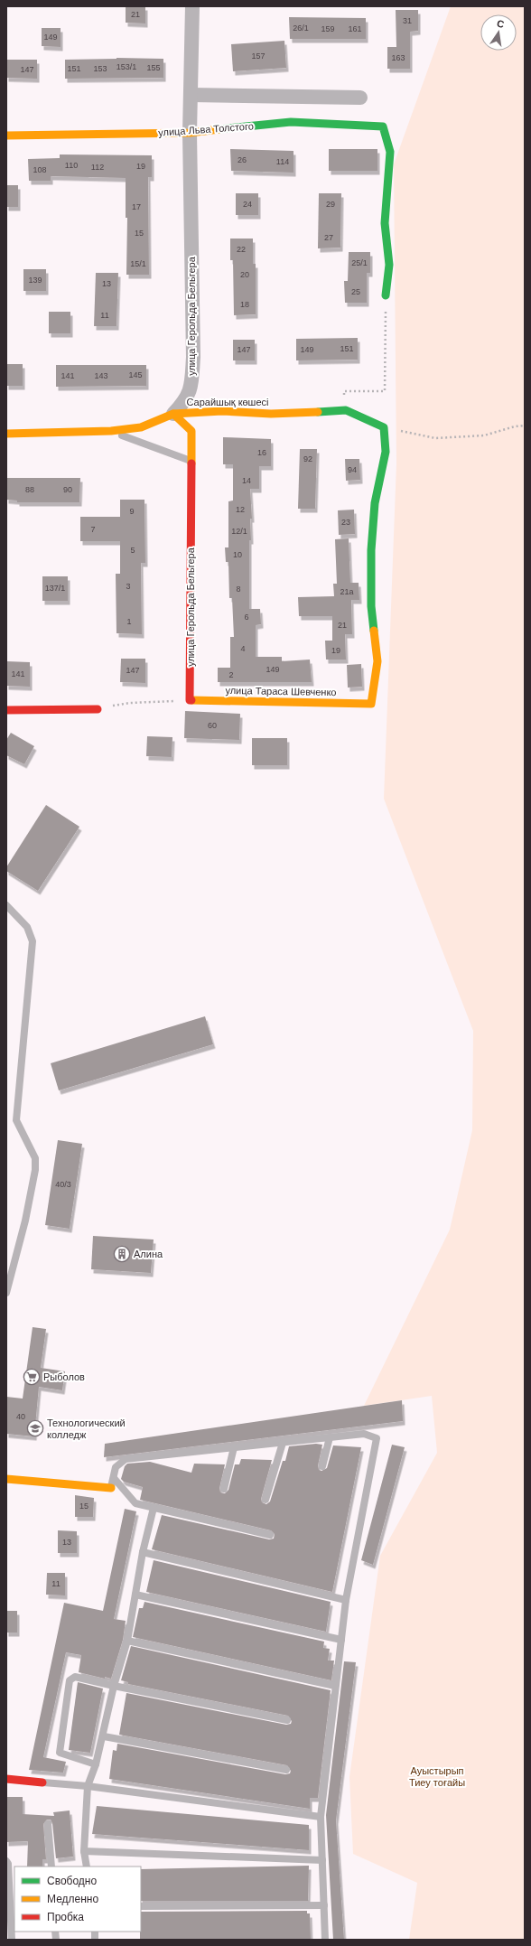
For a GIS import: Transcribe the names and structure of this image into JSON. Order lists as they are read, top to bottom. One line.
{"streets":{"street":["улица Льва Толстого","улица Герольда Бельгера","Сарайшық көшесі","улица Тараса Шевченко"]},"crossings":[["улица Льва Толстого","улица Герольда Бельгера"],["улица Герольда Бельгера","Сарайшық көшесі"],["улица Герольда Бельгера","улица Тараса Шевченко"],["Сарайшық көшесі","улица Тараса Шевченко"]],"parks":["Ауыстырып Тиеу тоғайы"],"places":{"building":["Алина"],"supermarket":["Рыболов"],"school or university":["Технологический колледж"]},"house_numbers":["21","31","26/1","159","161","149","157","163","153/1","155","151","153","147","26","114","110","19","112","108","24","29","17","15","27","22","25/1","15/1","20","139","13","25","18","11","151","147","149","145","141","143","16","92","94","14","88","90","12","9","23","7","12/1","5","10","3","137/1","8","21а","6","1","21","4","19","149","147","141","2","60","40/3","40","15","13","11"],"legend":["Свободно","Медленно","Пробка"],"north":"top"}
